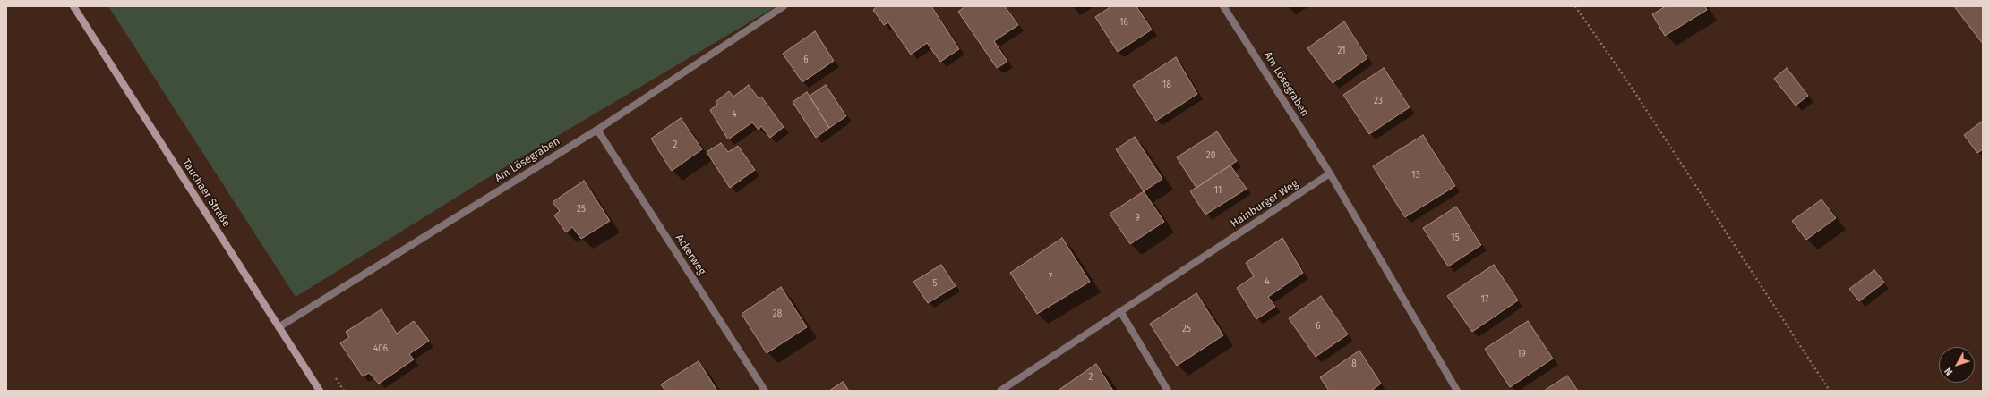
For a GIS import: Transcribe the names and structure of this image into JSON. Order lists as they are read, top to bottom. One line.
{"streets":{"main road":["Tauchaer Straße"],"street":["Am Lösegraben","Hainburger Weg","Ackerweg"]},"crossings":[["Am Lösegraben","Tauchaer Straße"],["Am Lösegraben","Hainburger Weg"],["Am Lösegraben","Ackerweg"]],"house_numbers":["16","21","6","18","23","4","2","20","13","11","25","9","15","7","4","5","17","28","6","25","406","19","8","2"],"north":"bottom left"}
